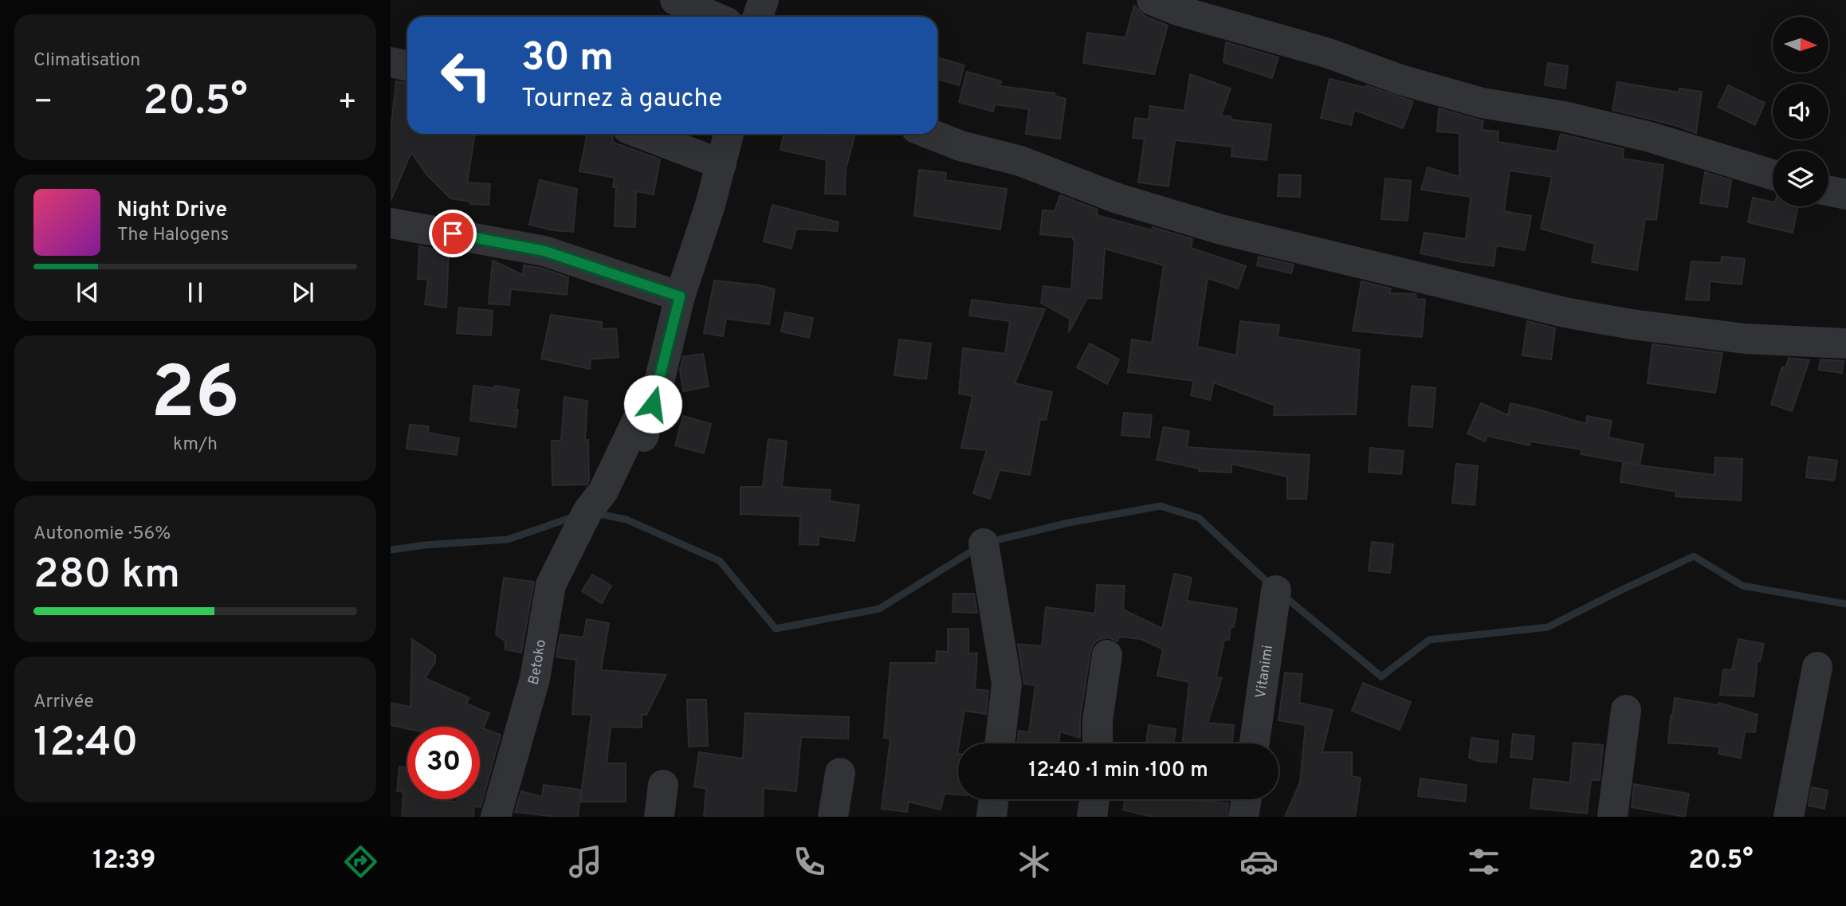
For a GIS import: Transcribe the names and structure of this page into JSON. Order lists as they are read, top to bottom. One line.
{"streets":{"street":["Betoko","Vitanimi"]},"north":"right","page":{"tile":["Climatisation",["26","km/h"],["Autonomie · 56%","280 km"],["Arrivée","12:40"]],"turn":["30 m","Tournez à gauche"],"heat":["−","20.5°","+"],"song":["Night Drive","The Halogens"],"limit":"30","trip":"12:40 · 1 min · 100 m","tabs":["12:39","20.5°"]}}
